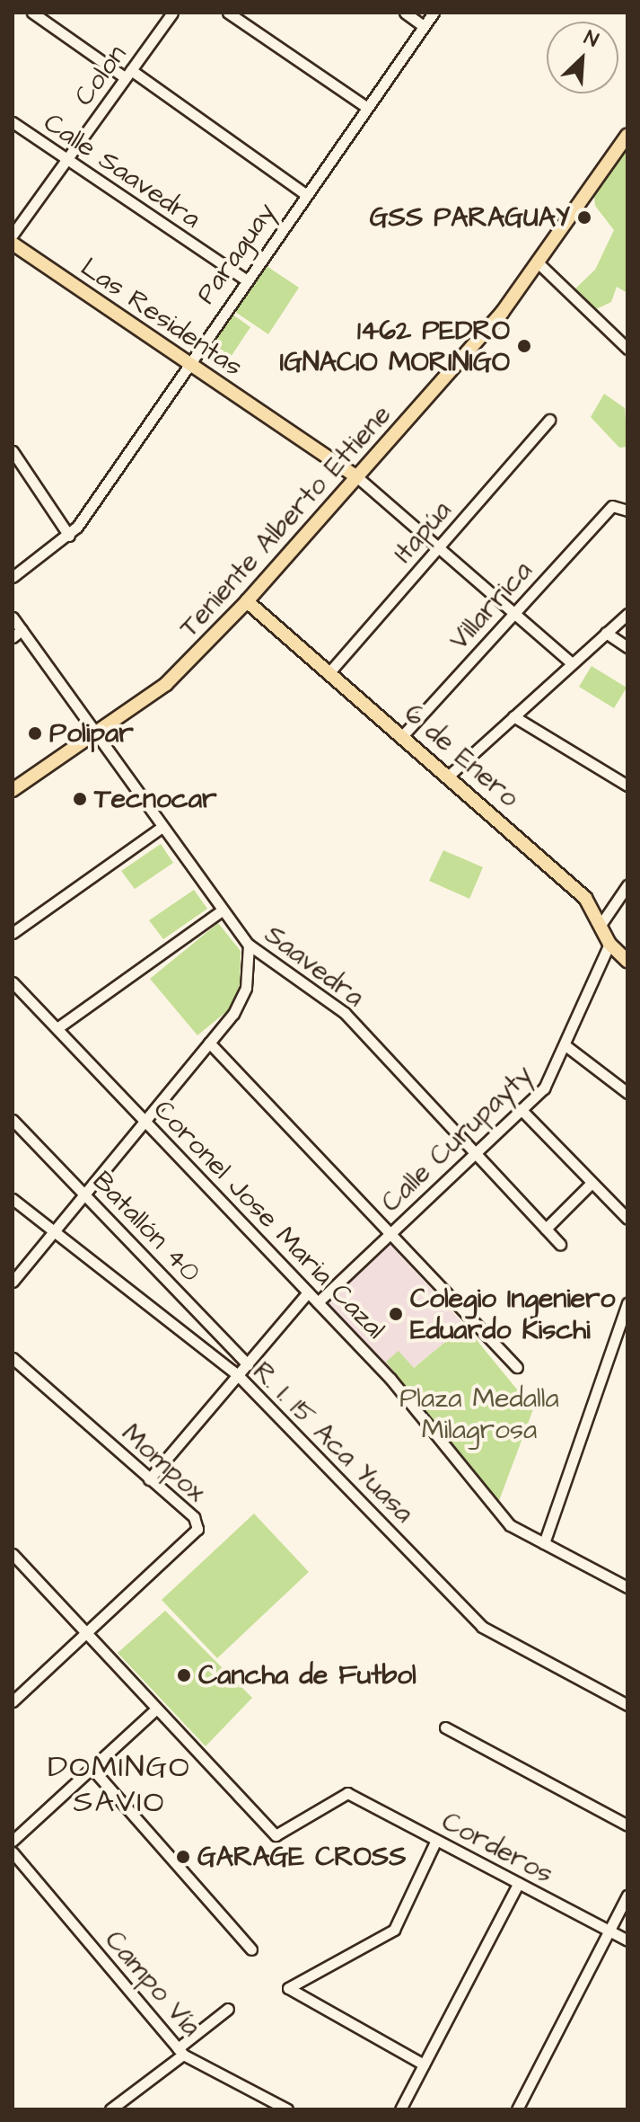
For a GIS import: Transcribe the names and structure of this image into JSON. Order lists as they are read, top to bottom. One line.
{"streets":{"main road":["Las Residentas","Teniente Alberto Ettiene","6 de Enero"],"street":["Colon","Calle Saavedra","Paraguay","Itapúa","Villarrica","Saavedra","Calle Curupayty","Coronel Jose Maria Cazal","Batallón 40","R. I. 15 Aca Yuasa","Mompox","Corderos","Campo Vía"]},"crossings":[["Colon","Calle Saavedra"],["Calle Saavedra","Paraguay"],["Paraguay","Las Residentas"],["Las Residentas","Teniente Alberto Ettiene"],["Teniente Alberto Ettiene","6 de Enero"],["Teniente Alberto Ettiene","Saavedra"],["Itapúa","6 de Enero"],["Villarrica","6 de Enero"],["6 de Enero","Calle Curupayty"],["Saavedra","Calle Curupayty"],["Calle Curupayty","Coronel Jose Maria Cazal"]],"districts":["DOMINGO SAVIO"],"parks":["Plaza Medalla Milagrosa"],"places":["GSS PARAGUAY","1462 PEDRO IGNACIO MORINIGO","Polipar","Tecnocar","Colegio Ingeniero Eduardo Kischi","Cancha de Futbol","GARAGE CROSS"],"north":"top right"}
